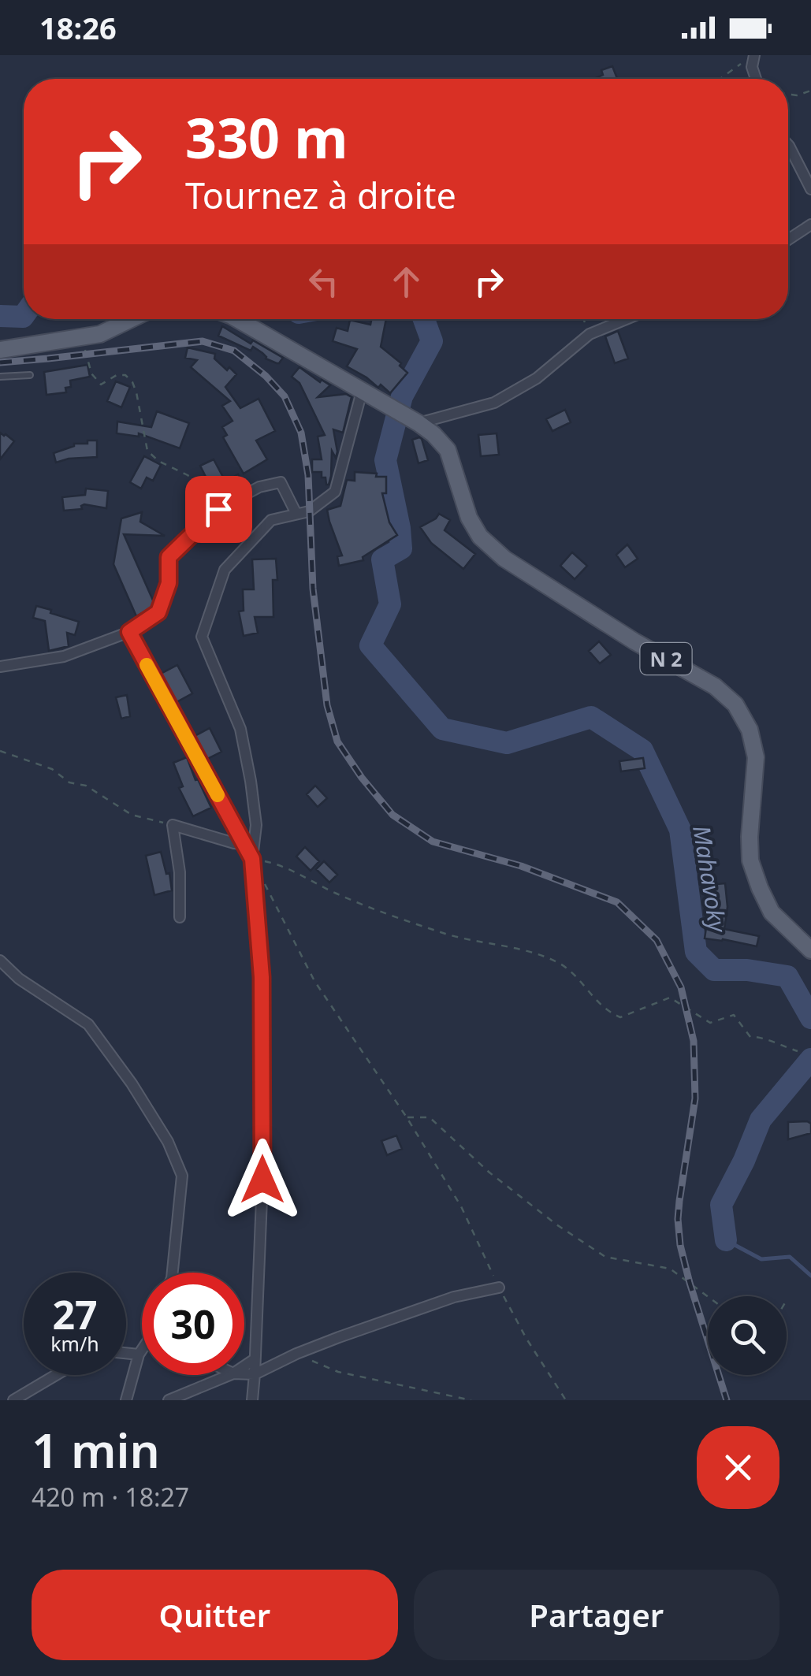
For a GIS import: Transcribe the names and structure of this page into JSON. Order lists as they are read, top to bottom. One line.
{"streets":{"main road":["N 2"]},"water":["Mahavoky"],"page":{"status":"18:26","turn":["330 m","Tournez à droite"],"speed":"27 km/h","limit":"30","heading":["1 min","420 m · 18:27"],"buttons":["Quitter","Partager"]}}
